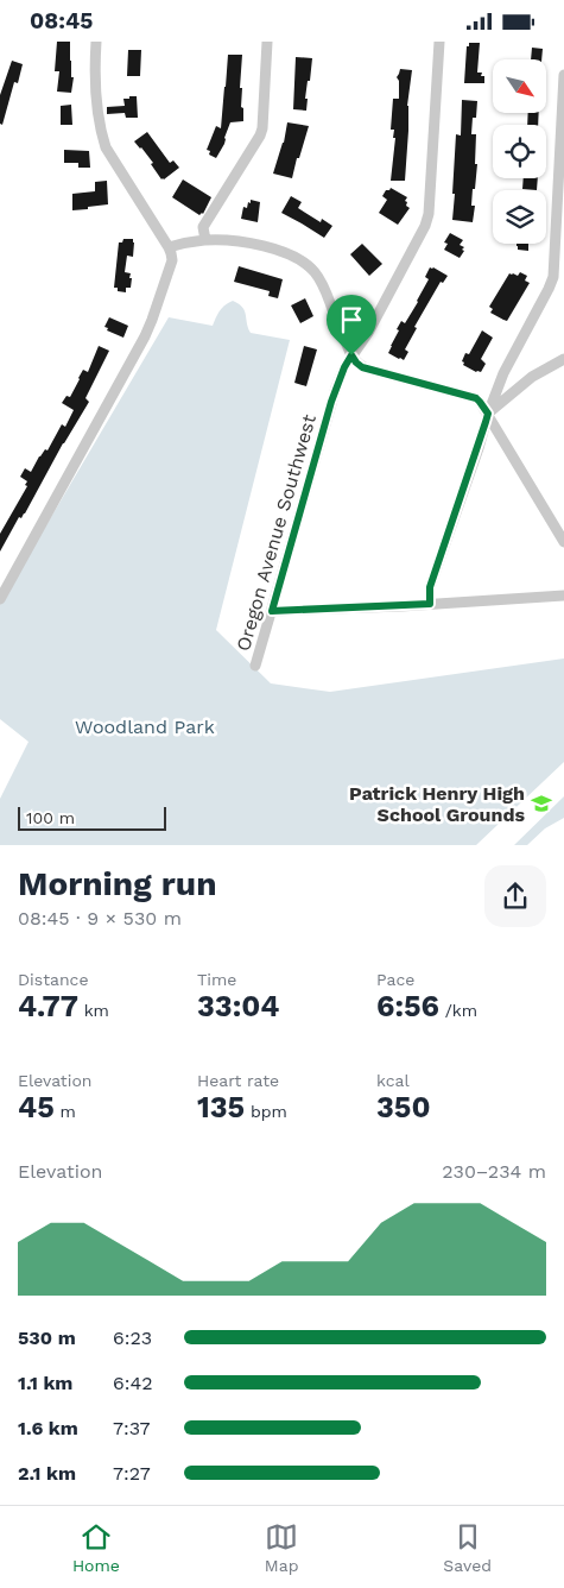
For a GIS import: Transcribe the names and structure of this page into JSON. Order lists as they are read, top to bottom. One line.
{"streets":{"street":["Oregon Avenue Southwest"]},"parks":["Woodland Park"],"places":{"school or university":["Patrick Henry High School Grounds"]},"scale_bar":"100 m","north":"bottom right","page":{"status":"08:45","scale":"100 m","heading":["Morning run","08:45 · 9 × 530 m"],"stats":[["Distance","4.77 km"],["Time","33:04"],["Pace","6:56 /km"],["Elevation","45 m"],["Heart rate","135 bpm"],["kcal","350"]],"chart":["Elevation","230–234 m"],"list":[{"name":"530 m","note":"6:23"},{"name":"1.1 km","note":"6:42"},{"name":"1.6 km","note":"7:37"},{"name":"2.1 km","note":"7:27"}],"tabs":["Home","Map","Saved"]}}
